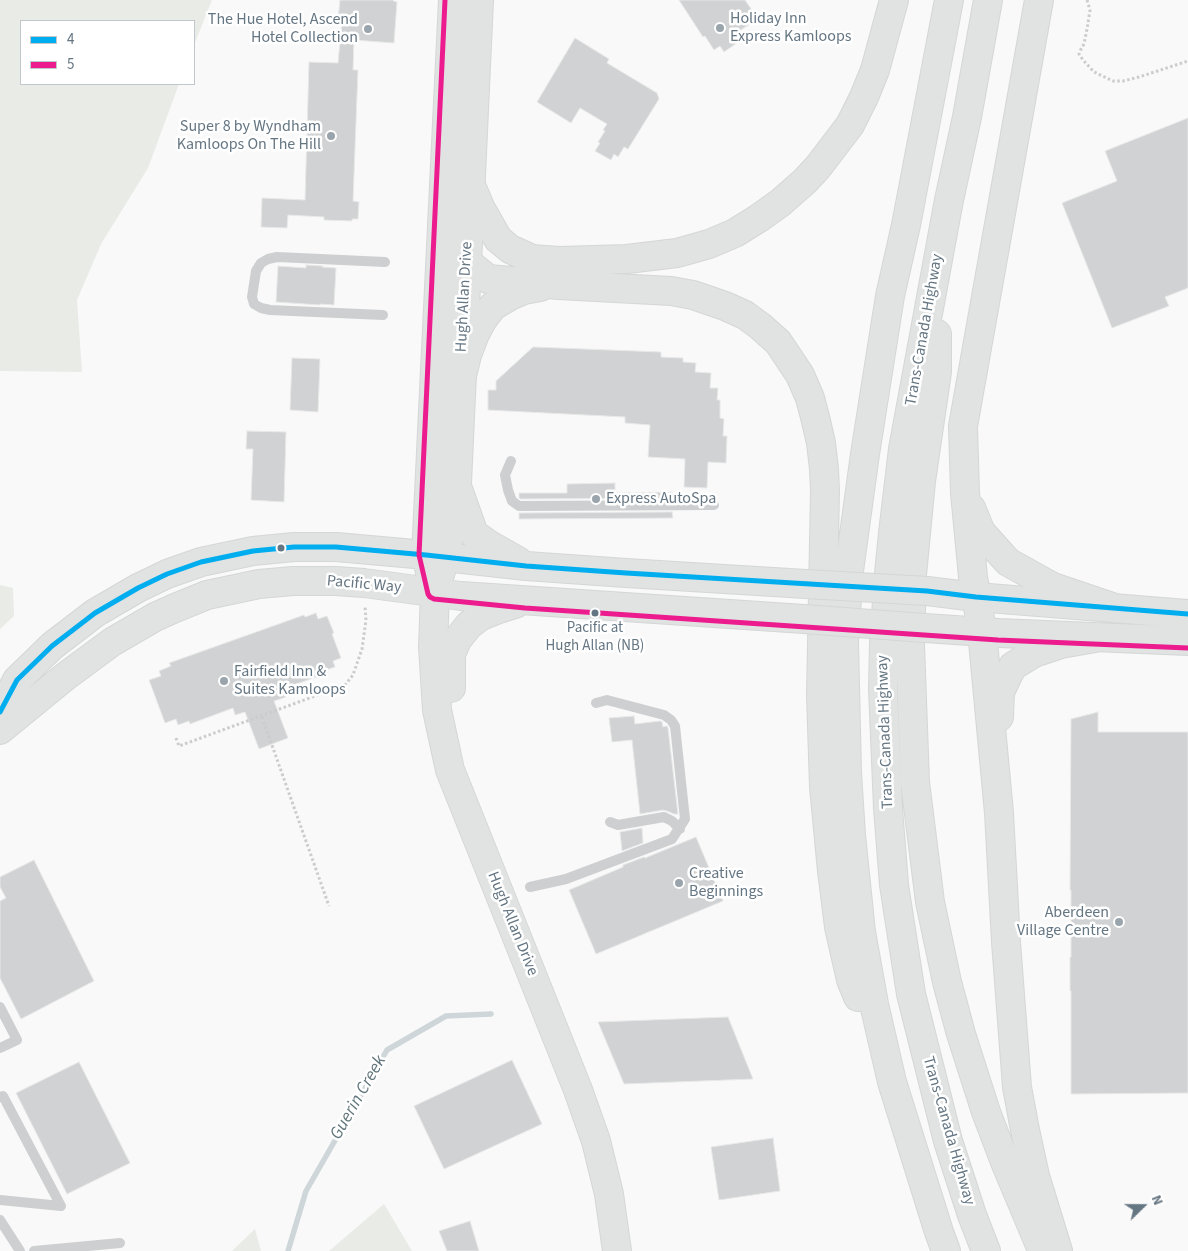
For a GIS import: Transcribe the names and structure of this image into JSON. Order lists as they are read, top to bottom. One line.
{"streets":{"main road":["Hugh Allan Drive","Trans-Canada Highway","Pacific Way"]},"crossings":[["Hugh Allan Drive","Pacific Way"]],"water":["Guerin Creek"],"places":["Holiday Inn Express Kamloops","The Hue Hotel, Ascend Hotel Collection","Super 8 by Wyndham Kamloops On The Hill","Express AutoSpa","Pacific at Hugh Allan (NB)","Fairfield Inn & Suites Kamloops","Creative Beginnings","Aberdeen Village Centre"],"lines":["transit line 5","transit line 4"],"legend":["4","5"],"north":"right"}
